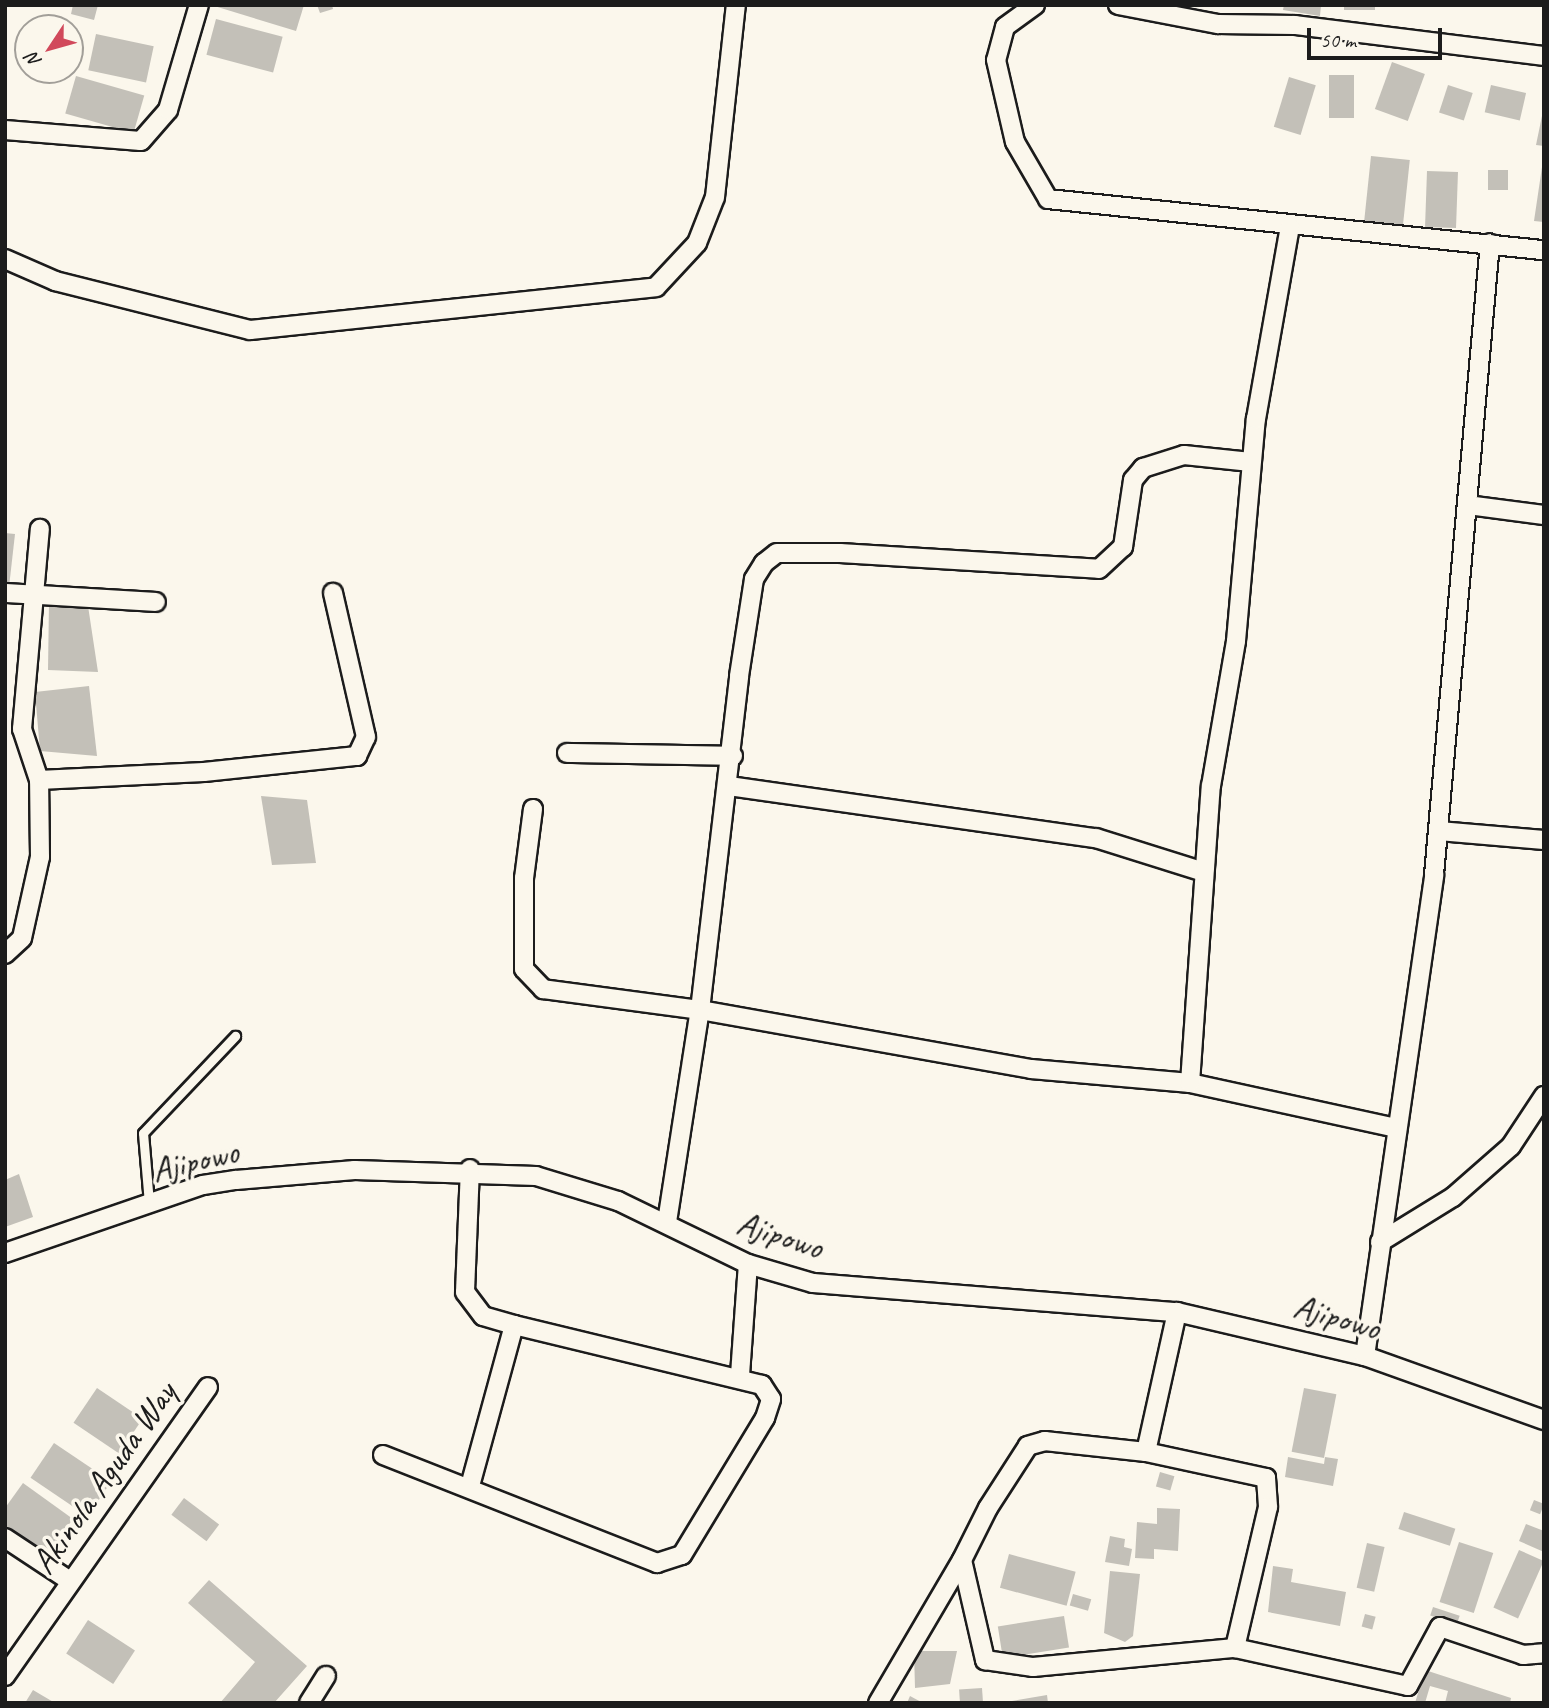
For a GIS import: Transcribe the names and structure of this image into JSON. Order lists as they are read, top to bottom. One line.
{"streets":{"street":["Ajipowo","Akinola Aguda Way"]},"scale_bar":"50 m","north":"bottom left"}
